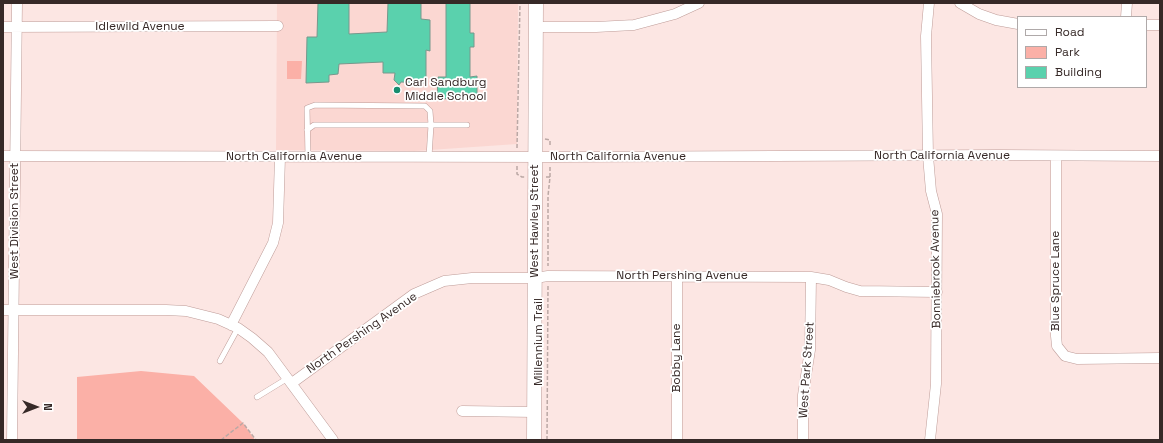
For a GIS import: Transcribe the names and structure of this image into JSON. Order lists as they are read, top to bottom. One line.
{"streets":{"street":["Idlewild Avenue","North California Avenue","West Division Street","West Hawley Street","Bonniebrook Avenue","North Pershing Avenue","Blue Spruce Lane","Bobby Lane","West Park Street"],"path":["Millennium Trail"]},"crossings":[["Idlewild Avenue","West Division Street"],["North California Avenue","West Division Street"],["North California Avenue","West Hawley Street"],["North California Avenue","Bonniebrook Avenue"],["North California Avenue","Blue Spruce Lane"],["West Hawley Street","North Pershing Avenue"],["West Hawley Street","Millennium Trail"],["Bonniebrook Avenue","North Pershing Avenue"],["North Pershing Avenue","Millennium Trail"],["North Pershing Avenue","Bobby Lane"],["North Pershing Avenue","West Park Street"]],"places":["Carl Sandburg Middle School"],"legend":["Road","Park","Building"],"north":"right"}
